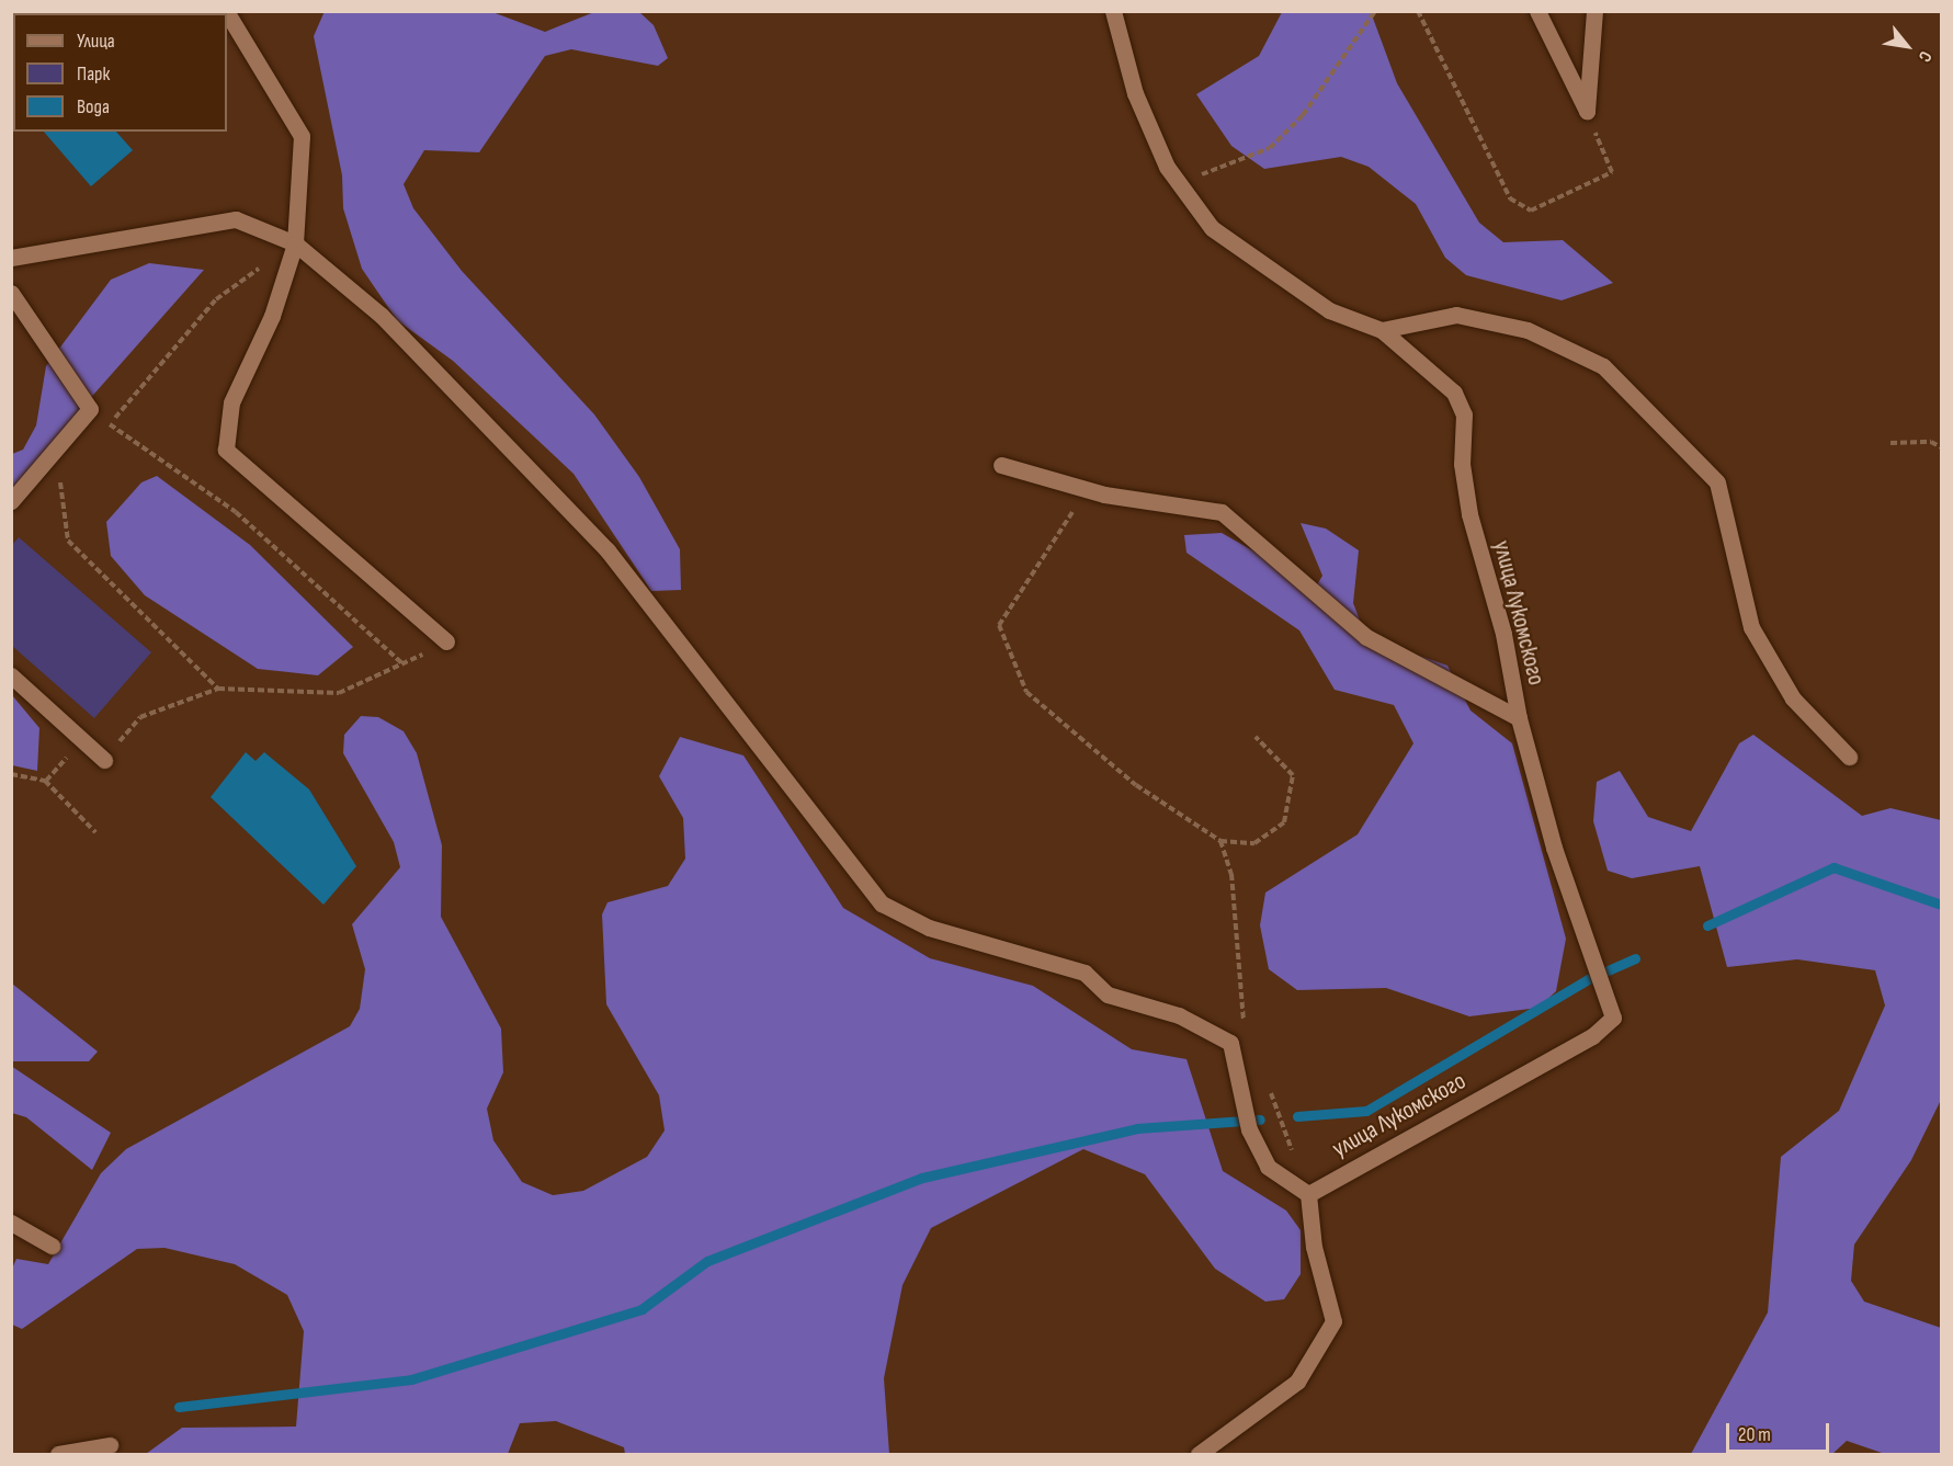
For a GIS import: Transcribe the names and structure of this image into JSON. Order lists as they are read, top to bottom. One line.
{"streets":{"street":["улица Лукомского"]},"legend":["Улица","Парк","Вода"],"scale_bar":"20 m","north":"bottom right"}
